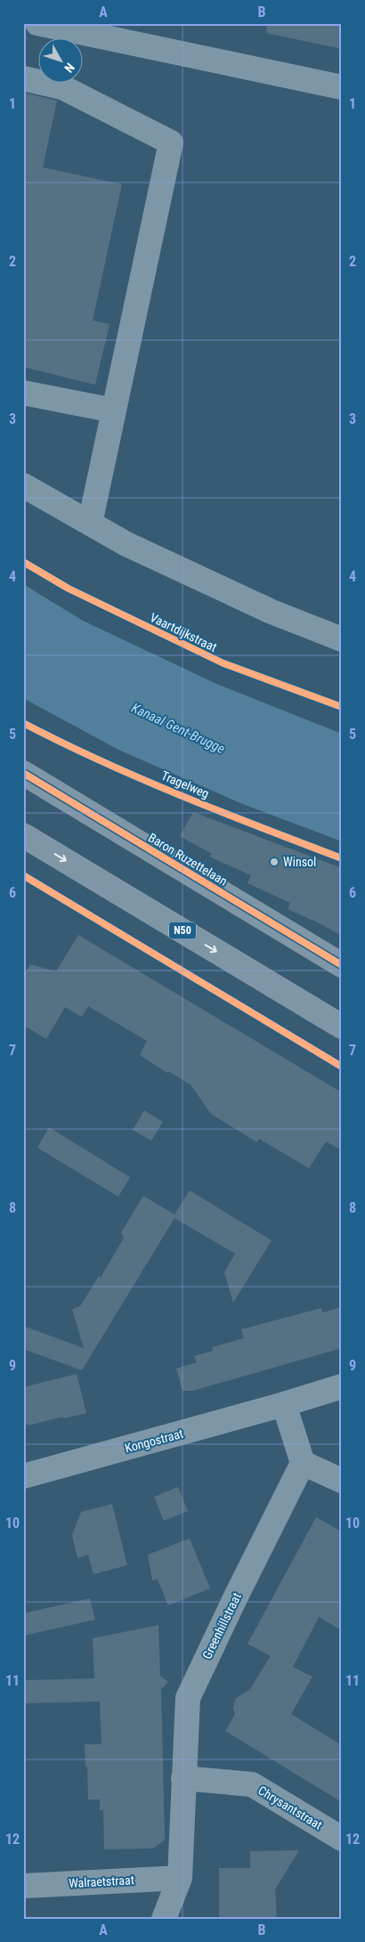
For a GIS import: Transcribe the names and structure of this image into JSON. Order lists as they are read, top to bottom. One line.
{"streets":{"main road":["Baron Ruzettelaan","N50"],"street":["Kongostraat","Greenhillstraat","Chrysantstraat","Walraetstraat"],"cycle path":["Vaartdijkstraat","Tragelweg"]},"crossings":[["Greenhillstraat","Chrysantstraat"],["Greenhillstraat","Walraetstraat"]],"water":["Kanaal Gent-Brugge"],"places":["Winsol"],"north":"bottom right","grid":{"columns":["A","B"],"rows":["1","2","3","4","5","6","7","8","9","10","11","12"]}}
